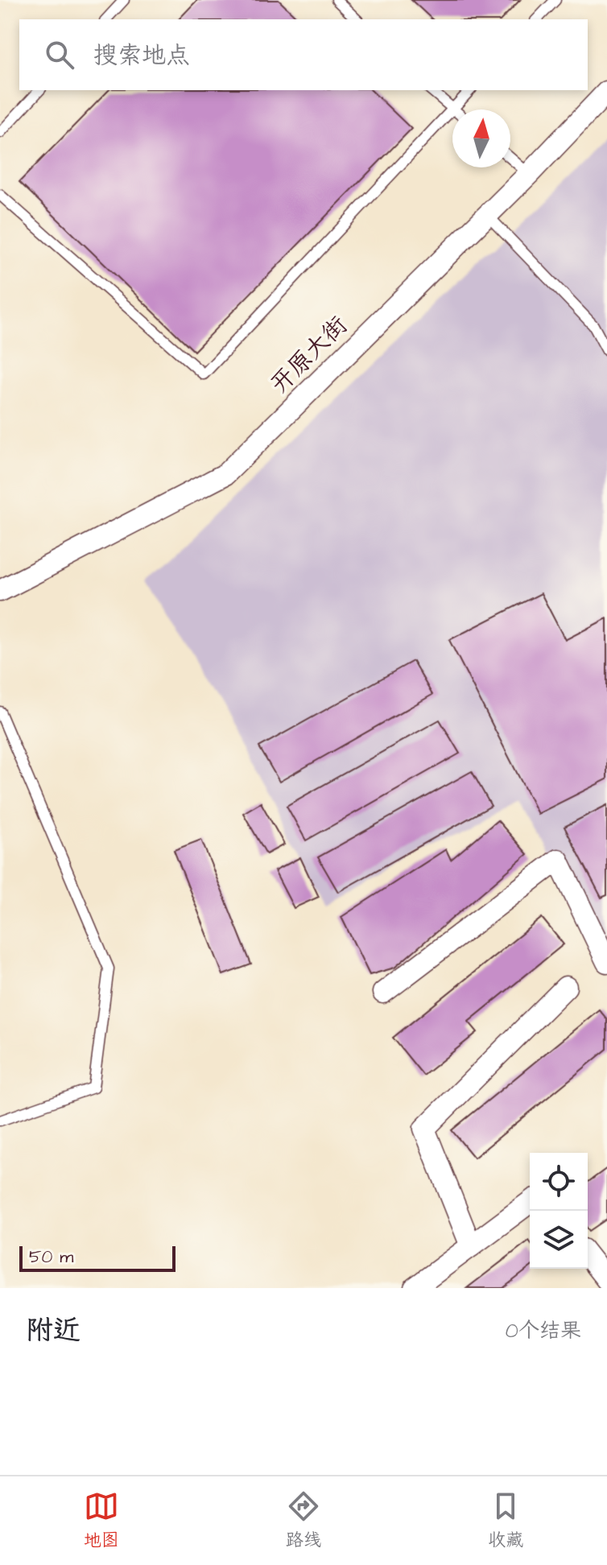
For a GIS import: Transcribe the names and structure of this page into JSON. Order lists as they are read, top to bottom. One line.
{"streets":{"street":["开原大街"]},"scale_bar":"50 m","north":"top","page":{"search":"搜索地点","scale":"50 m","heading":["附近","0个结果"],"nav":["地图","路线","收藏"]}}
